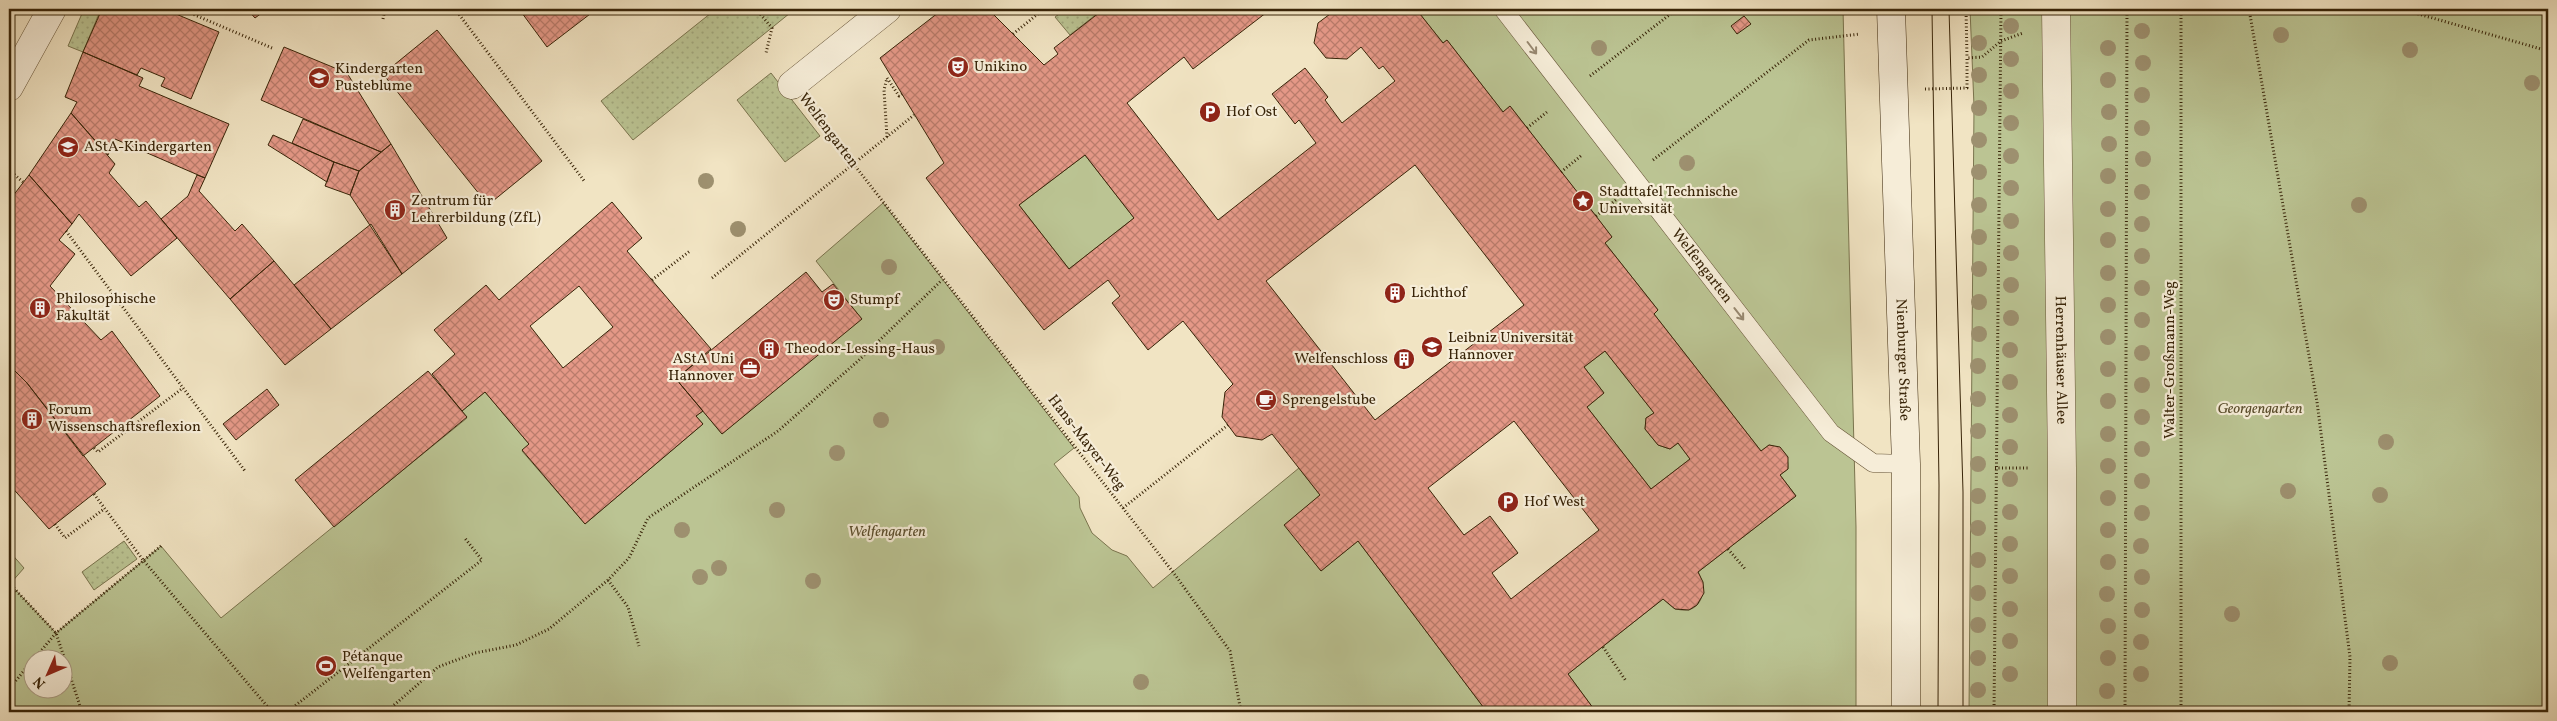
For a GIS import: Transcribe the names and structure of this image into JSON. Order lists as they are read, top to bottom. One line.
{"streets":{"street":["Welfengarten","Nienburger Straße","Herrenhäuser Allee"],"path":["Walter-Großmann-Weg","Hans-Mayer-Weg"]},"crossings":[["Welfengarten","Nienburger Straße"],["Welfengarten","Hans-Mayer-Weg"]],"one_way":["Welfengarten"],"parks":["Georgengarten","Welfengarten"],"places":{"theatre":["Unikino","Stumpf"],"school or university":["Kindergarten Pusteblume","AStA-Kindergarten","Leibniz Universität Hannover"],"parking":["Hof Ost","Hof West"],"place":["Stadttafel Technische Universität"],"building":["Zentrum für Lehrerbildung (ZfL)","Lichthof","Philosophische Fakultät","Theodor-Lessing-Haus","Welfenschloss","Forum Wissenschaftsreflexion"],"office":["AStA Uni Hannover"],"cafe":["Sprengelstube"],"sports":["Pétanque Welfengarten"]},"north":"bottom left"}
